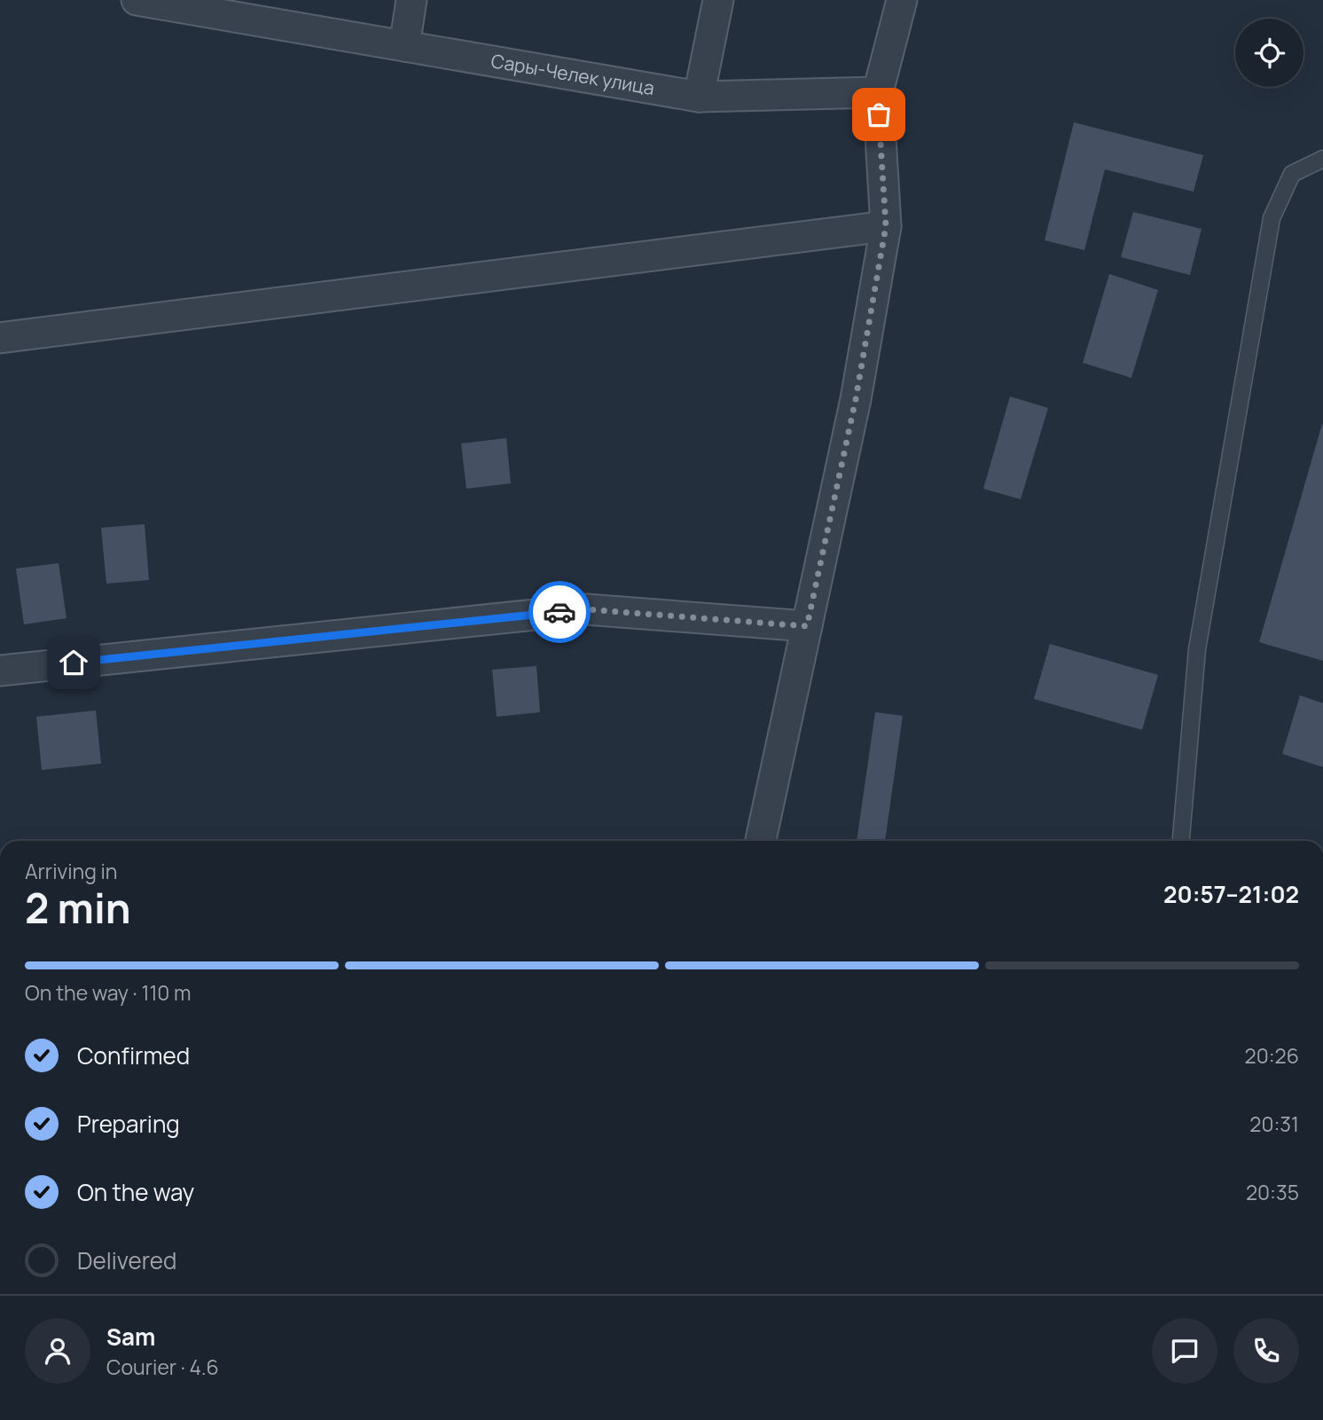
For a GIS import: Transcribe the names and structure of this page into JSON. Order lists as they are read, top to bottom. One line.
{"streets":{"street":["Сары-Челек улица"]},"page":{"heading":["2 min","Arriving in","20:57–21:02"],"panel":["Sam","Courier · 4.6"],"bar":"On the way · 110 m","list":[["Confirmed","20:26"],["Preparing","20:31"],["On the way","20:35"],"Delivered"]}}
